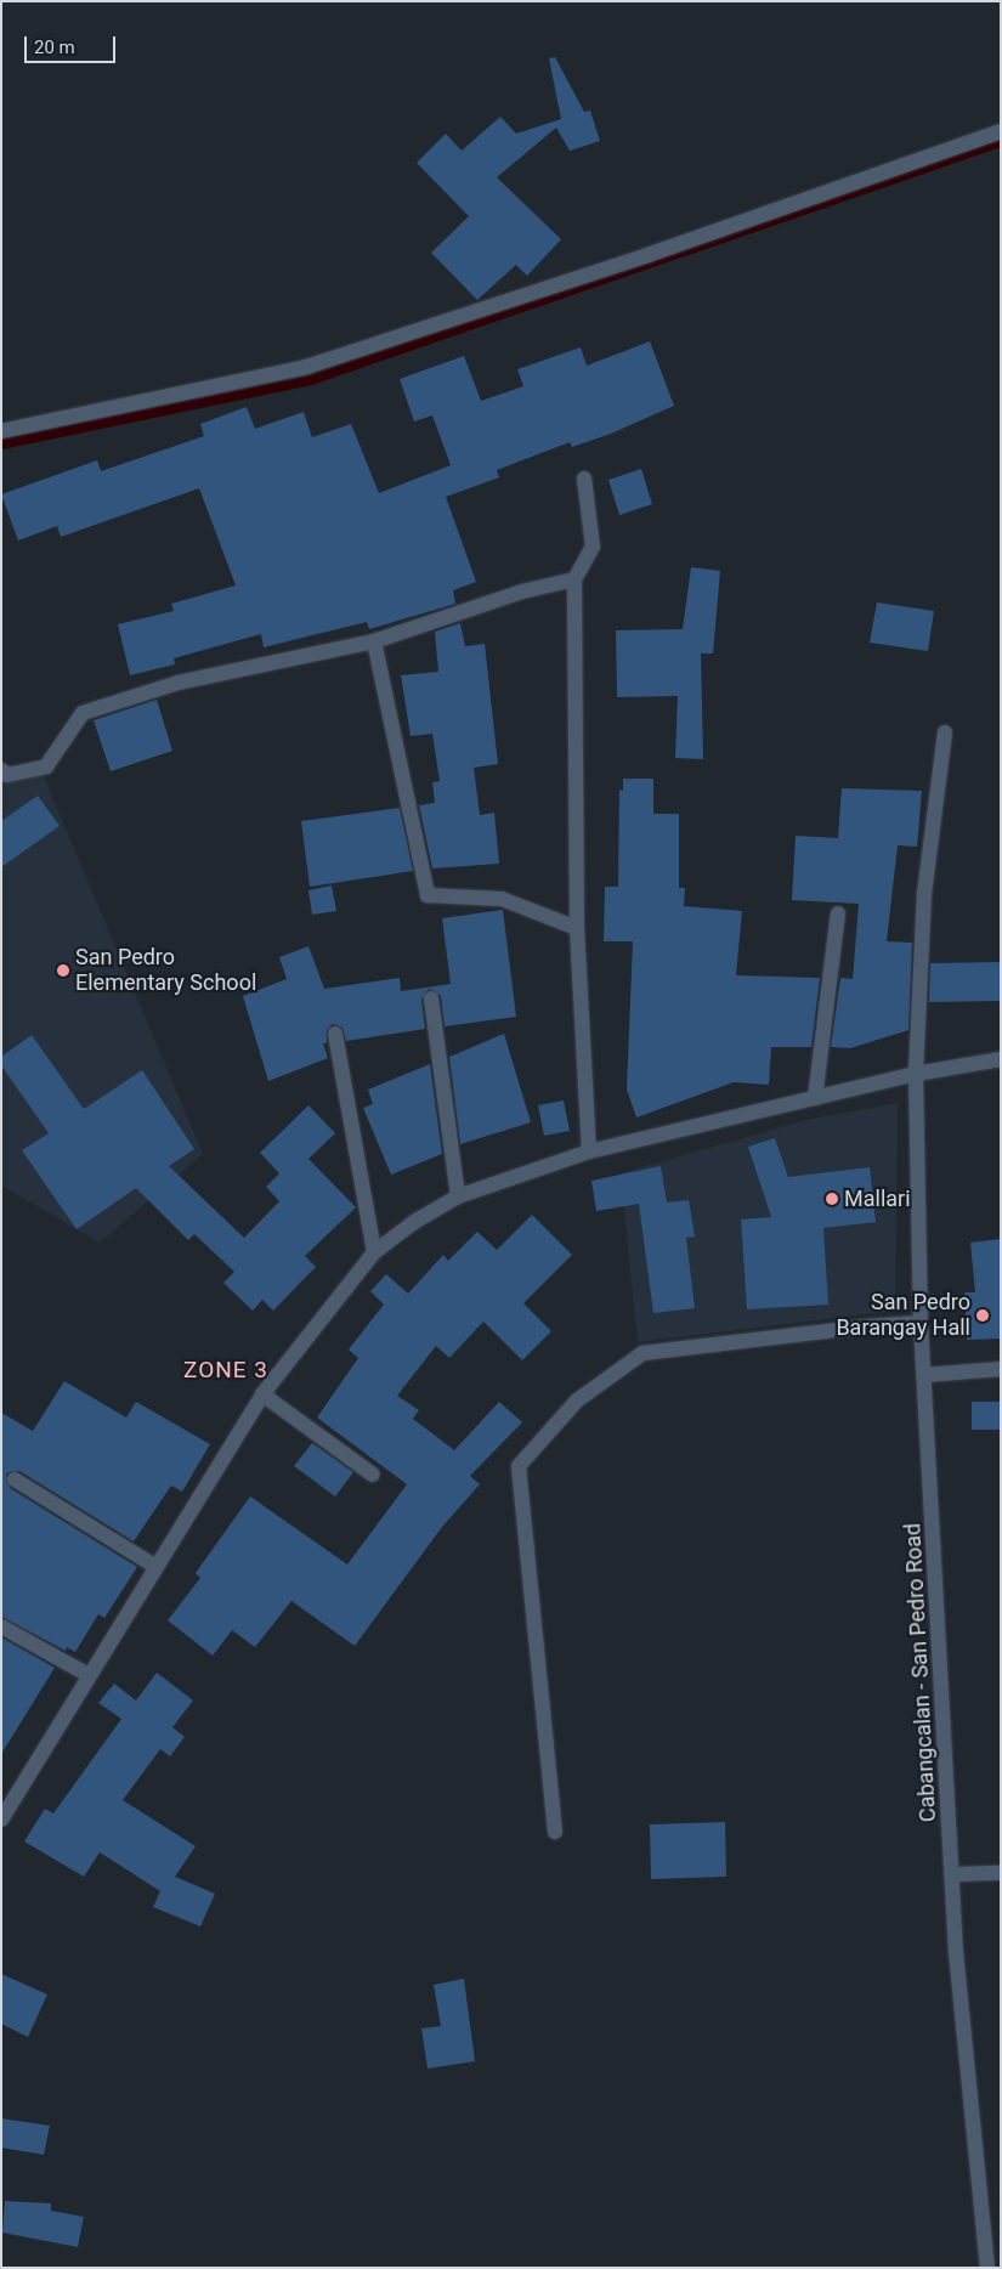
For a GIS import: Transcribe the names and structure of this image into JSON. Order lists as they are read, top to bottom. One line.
{"streets":{"street":["Cabangcalan - San Pedro Road"]},"districts":["ZONE 3"],"places":["San Pedro Elementary School","Mallari","San Pedro Barangay Hall"],"scale_bar":"20 m"}
